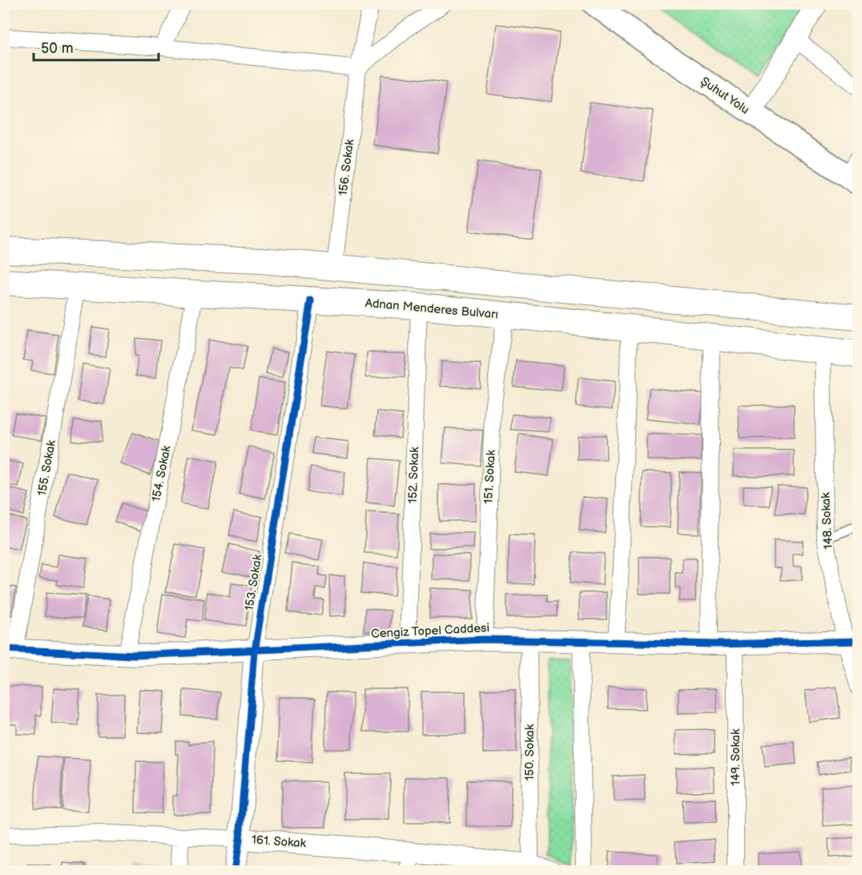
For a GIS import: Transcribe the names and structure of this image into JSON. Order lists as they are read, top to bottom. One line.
{"streets":{"main road":["Şuhut Yolu","Adnan Menderes Bulvarı"],"street":["156. Sokak","155. Sokak","154. Sokak","152. Sokak","151. Sokak","148. Sokak","153. Sokak","Cengiz Topel Caddesi","150. Sokak","149. Sokak","161. Sokak"]},"crossings":[["Adnan Menderes Bulvarı","155. Sokak"],["Adnan Menderes Bulvarı","154. Sokak"],["Adnan Menderes Bulvarı","152. Sokak"],["Adnan Menderes Bulvarı","151. Sokak"],["Adnan Menderes Bulvarı","148. Sokak"],["Adnan Menderes Bulvarı","153. Sokak"],["155. Sokak","Cengiz Topel Caddesi"],["154. Sokak","Cengiz Topel Caddesi"],["152. Sokak","Cengiz Topel Caddesi"],["151. Sokak","Cengiz Topel Caddesi"],["148. Sokak","Cengiz Topel Caddesi"],["153. Sokak","Cengiz Topel Caddesi"],["153. Sokak","161. Sokak"],["Cengiz Topel Caddesi","150. Sokak"],["Cengiz Topel Caddesi","149. Sokak"],["150. Sokak","161. Sokak"]],"scale_bar":"50 m"}
